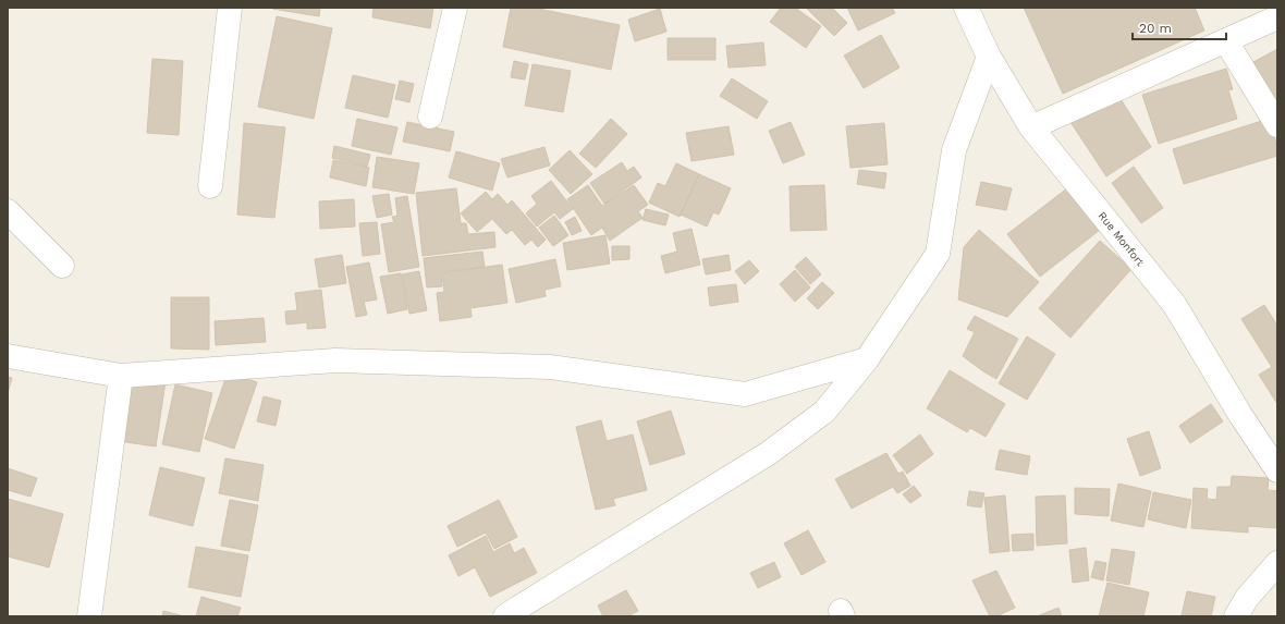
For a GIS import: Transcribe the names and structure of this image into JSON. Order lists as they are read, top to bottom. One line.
{"streets":{"street":["Rue Monfort"]},"scale_bar":"20 m"}
